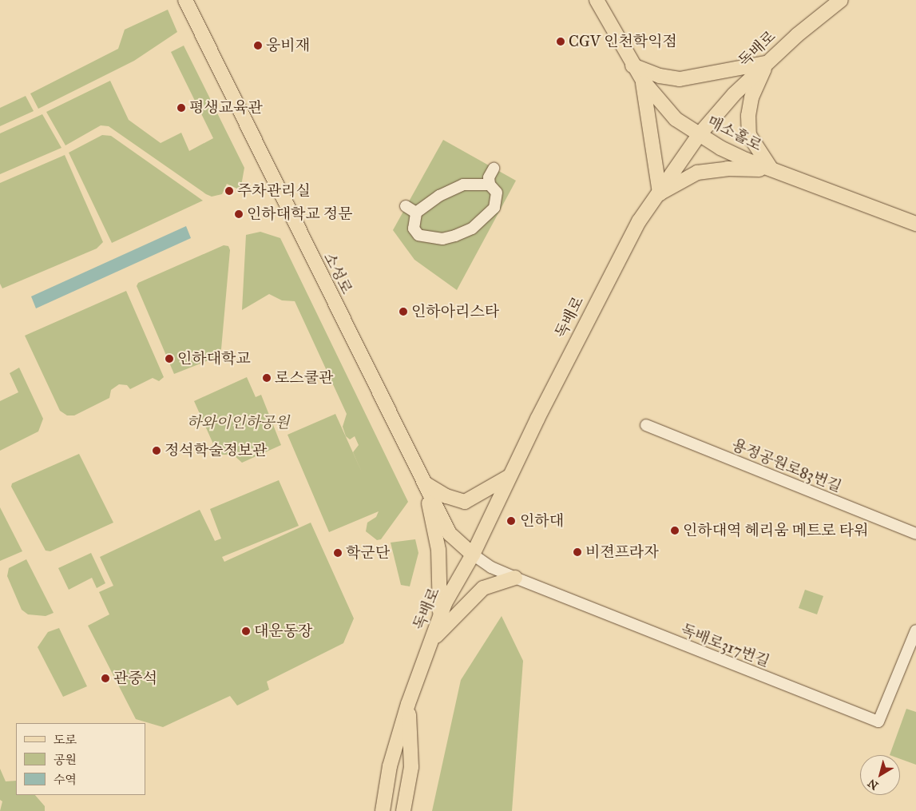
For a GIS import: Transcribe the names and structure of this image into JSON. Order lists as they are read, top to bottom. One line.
{"streets":{"main road":["독배로","매소홀로","소성로"],"street":["용정공원로83번길","독배로317번길"]},"crossings":[["독배로","매소홀로"],["독배로","소성로"],["독배로","독배로317번길"],["소성로","독배로317번길"]],"parks":["하와이인하공원"],"places":["CGV 인천학익점","웅비재","평생교육관","주차관리실","인하대학교 정문","인하아리스타","인하대학교","로스쿨관","정석학술정보관","인하대","인하대역 헤리움 메트로 타워","비젼프라자","학군단","대운동장","관중석"],"legend":["도로","공원","수역"],"north":"bottom left"}
